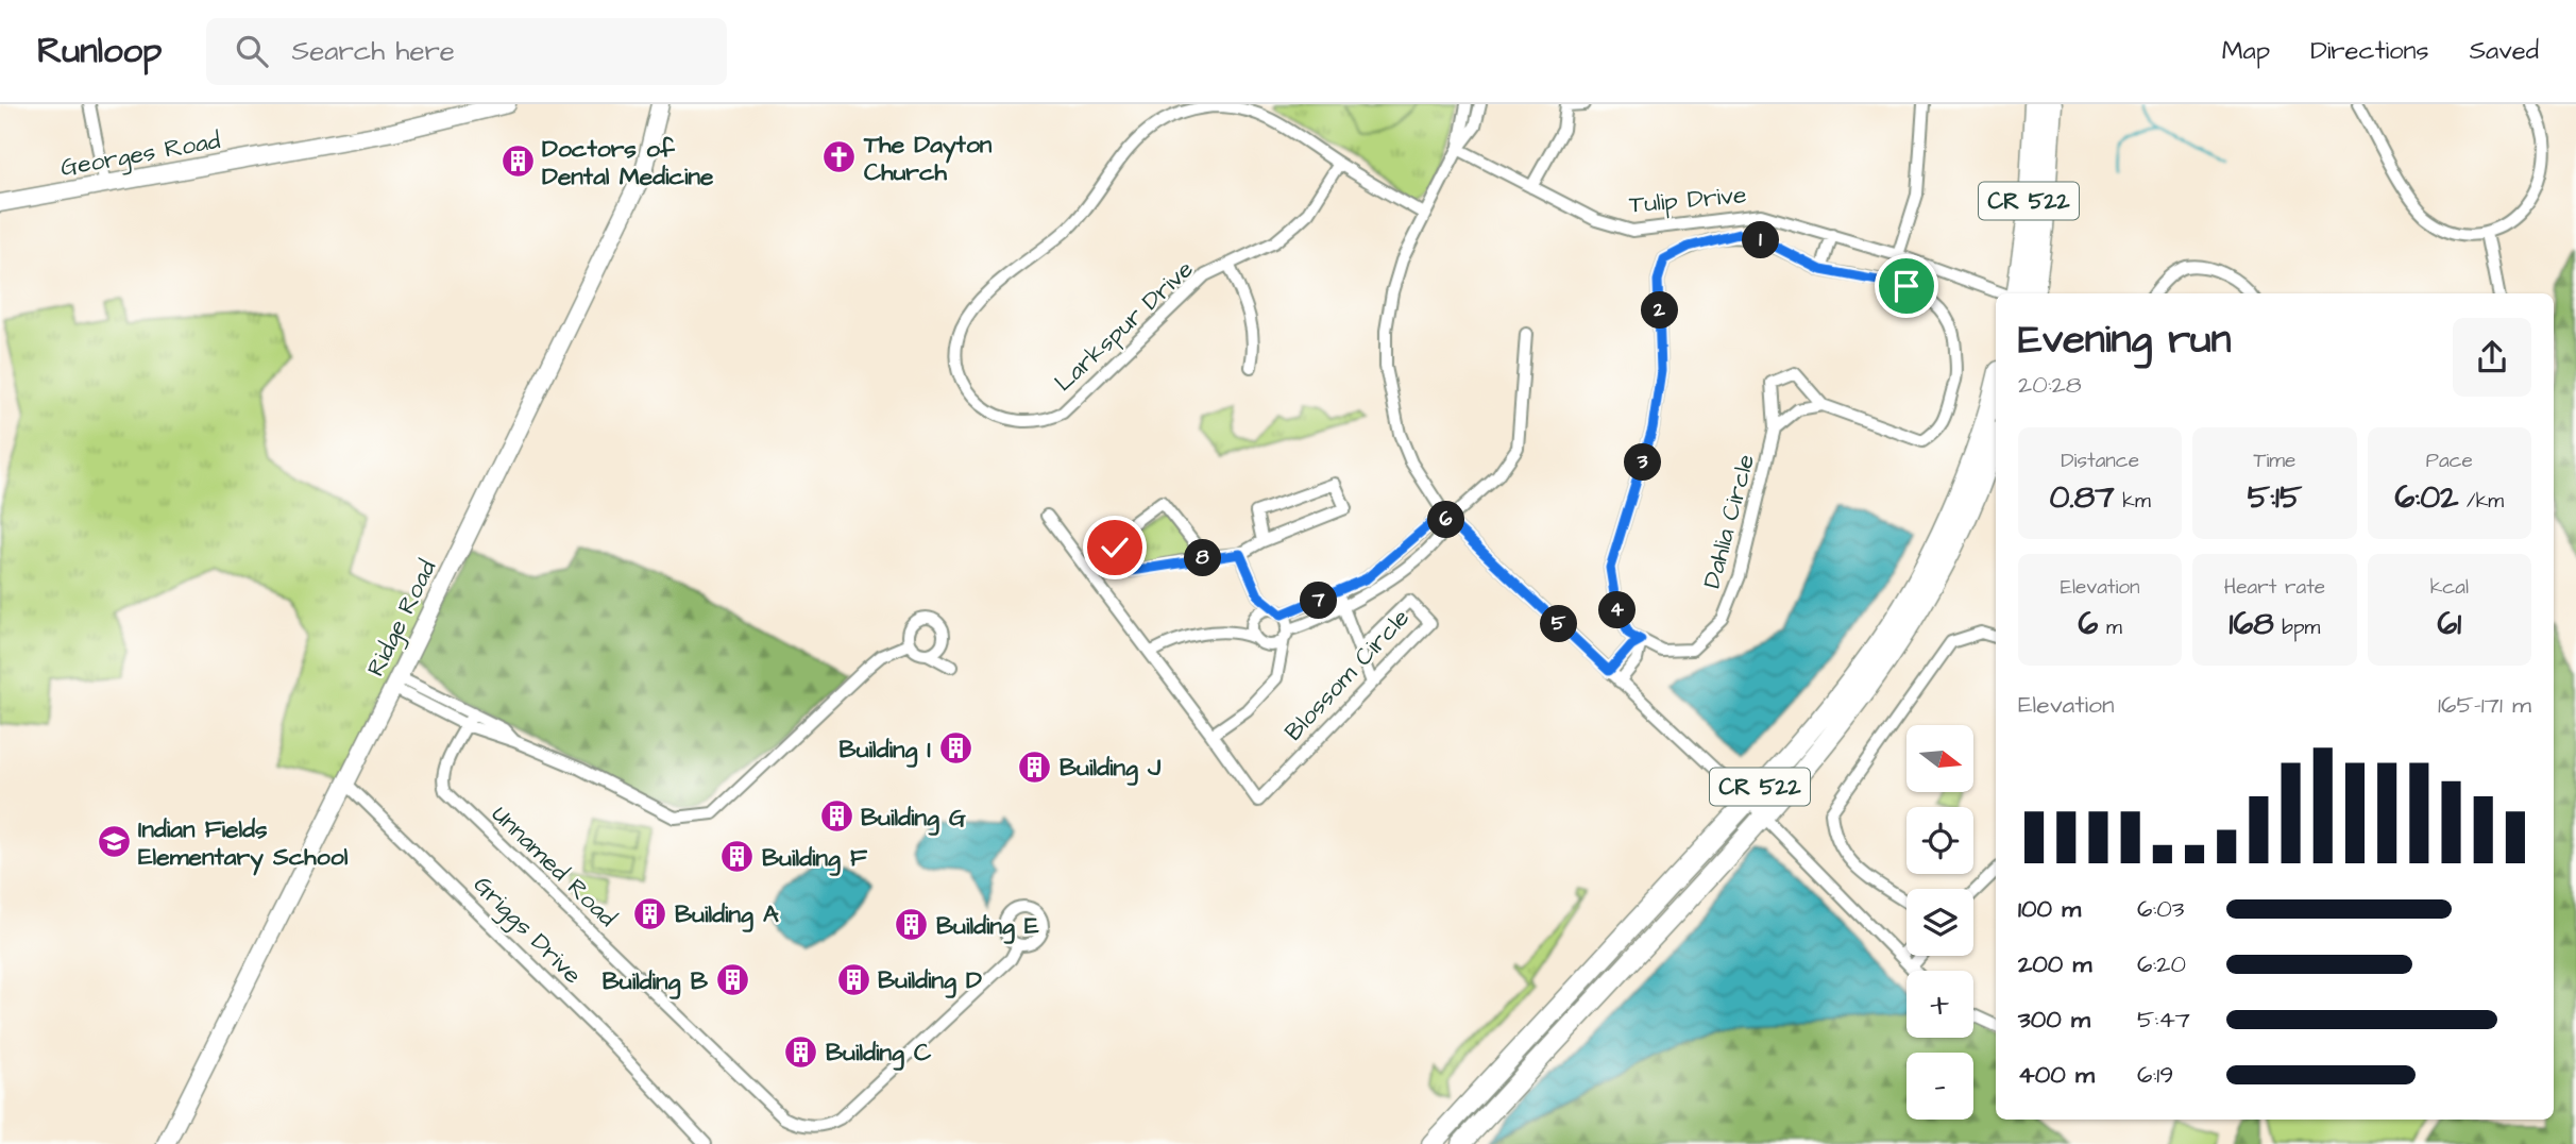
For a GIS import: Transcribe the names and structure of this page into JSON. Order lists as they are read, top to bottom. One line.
{"streets":{"main road":["CR 522"],"street":["Georges Road","Tulip Drive","Larkspur Drive","Dahlia Circle","Ridge Road","Blossom Circle","Unnamed Road","Griggs Drive"]},"crossings":[["Ridge Road","Griggs Drive"]],"places":{"church":["The Dayton Church"],"building":["Doctors of Dental Medicine","Building I","Building J","Building G","Building F","Building A","Building E","Building D","Building B","Building C"],"school or university":["Indian Fields Elementary School"]},"north":"right","page":{"header":"Runloop","search":"Search here","nav":["Map","Directions","Saved"],"pins":["1","2","3","6","8","7","4","5"],"heading":["Evening run","20:28"],"stats":[["Distance","0.87 km"],["Time","5:15"],["Pace","6:02 /km"],["Elevation","6 m"],["Heart rate","168 bpm"],["kcal","61"]],"chart":["Elevation","165–171 m"],"map_buttons":["+","−"],"list":[{"name":"100 m","note":"6:03"},{"name":"200 m","note":"6:20"},{"name":"300 m","note":"5:47"},{"name":"400 m","note":"6:19"}]}}
